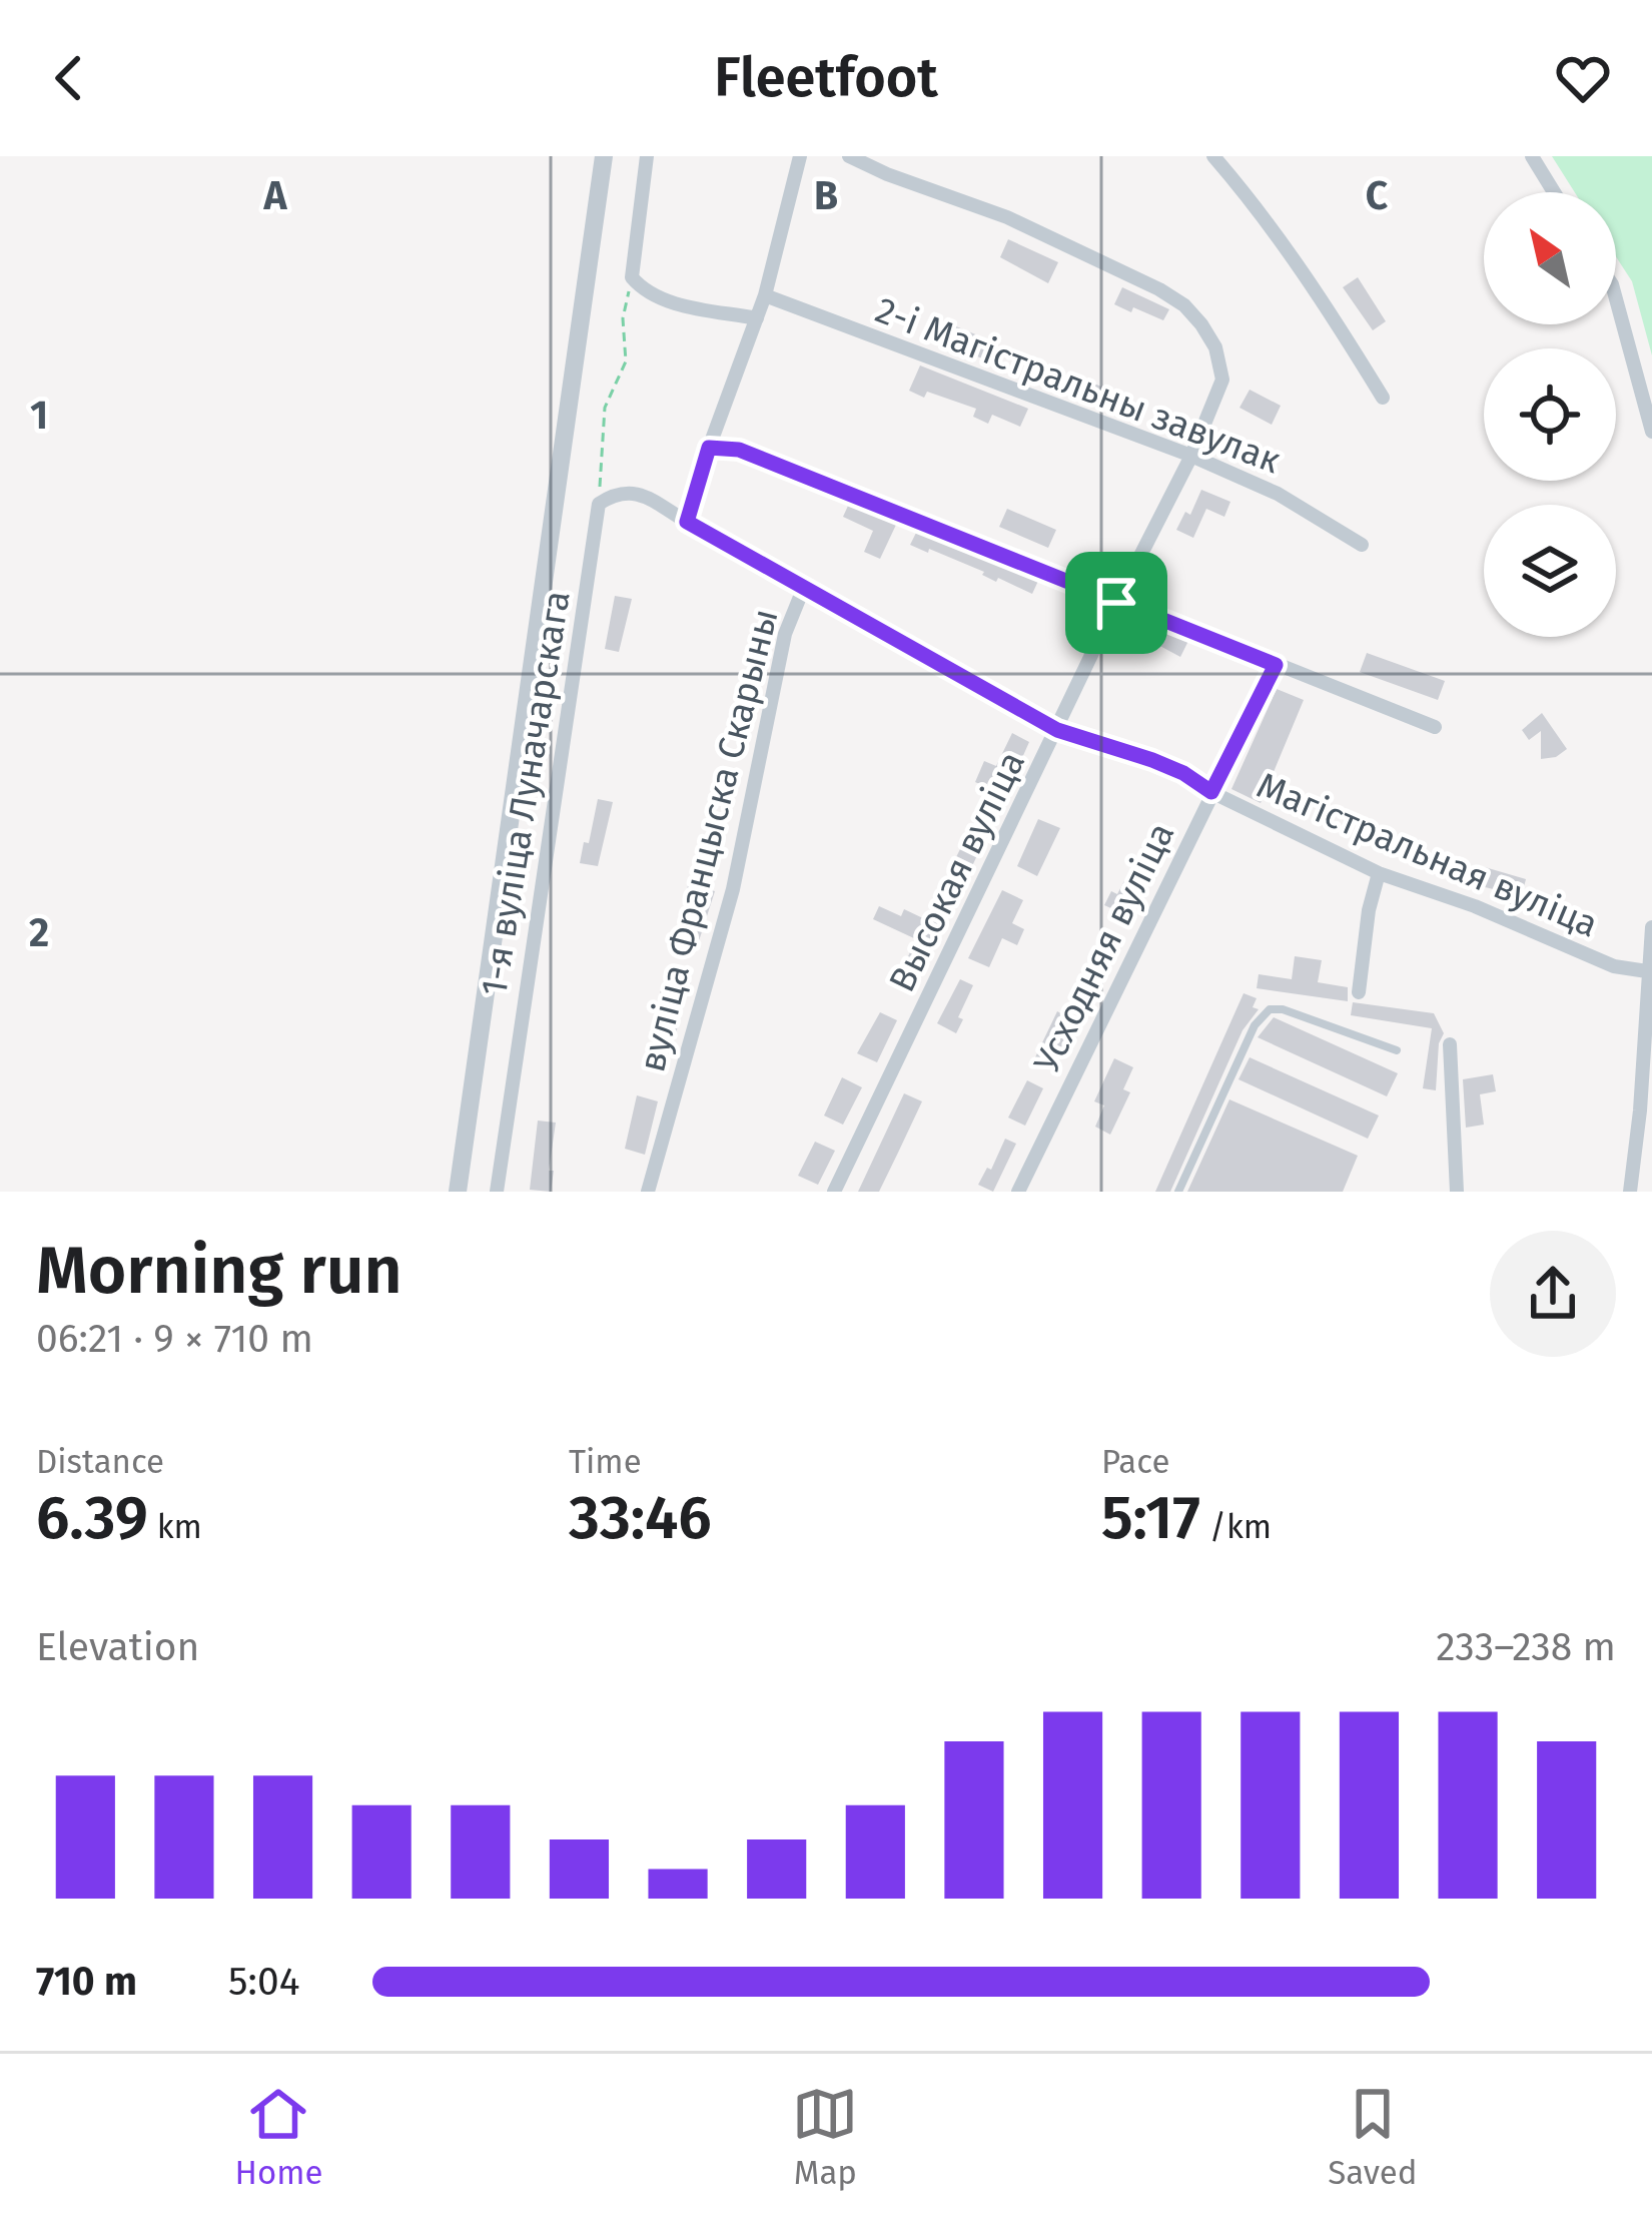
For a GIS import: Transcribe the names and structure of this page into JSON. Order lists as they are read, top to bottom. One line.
{"streets":{"street":["2-і Магістральны завулак","1-я вуліца Луначарскага","вуліца Францыска Скарыны","Магістральная вуліца","Высокая вуліца","Усходняя вуліца"]},"crossings":[["2-і Магістральны завулак","Высокая вуліца"],["вуліца Францыска Скарыны","Магістральная вуліца"],["Магістральная вуліца","Высокая вуліца"],["Магістральная вуліца","Усходняя вуліца"]],"north":"top left","page":{"header":"Fleetfoot","heading":["Morning run","06:21 · 9 × 710 m"],"stats":[["Distance","6.39 km"],["Time","33:46"],["Pace","5:17 /km"]],"chart":["Elevation","233–238 m"],"list":[{"name":"710 m","note":"5:04"}],"tabs":["Home","Map","Saved"]},"grid":{"columns":["A","B","C"],"rows":["1","2"]}}
